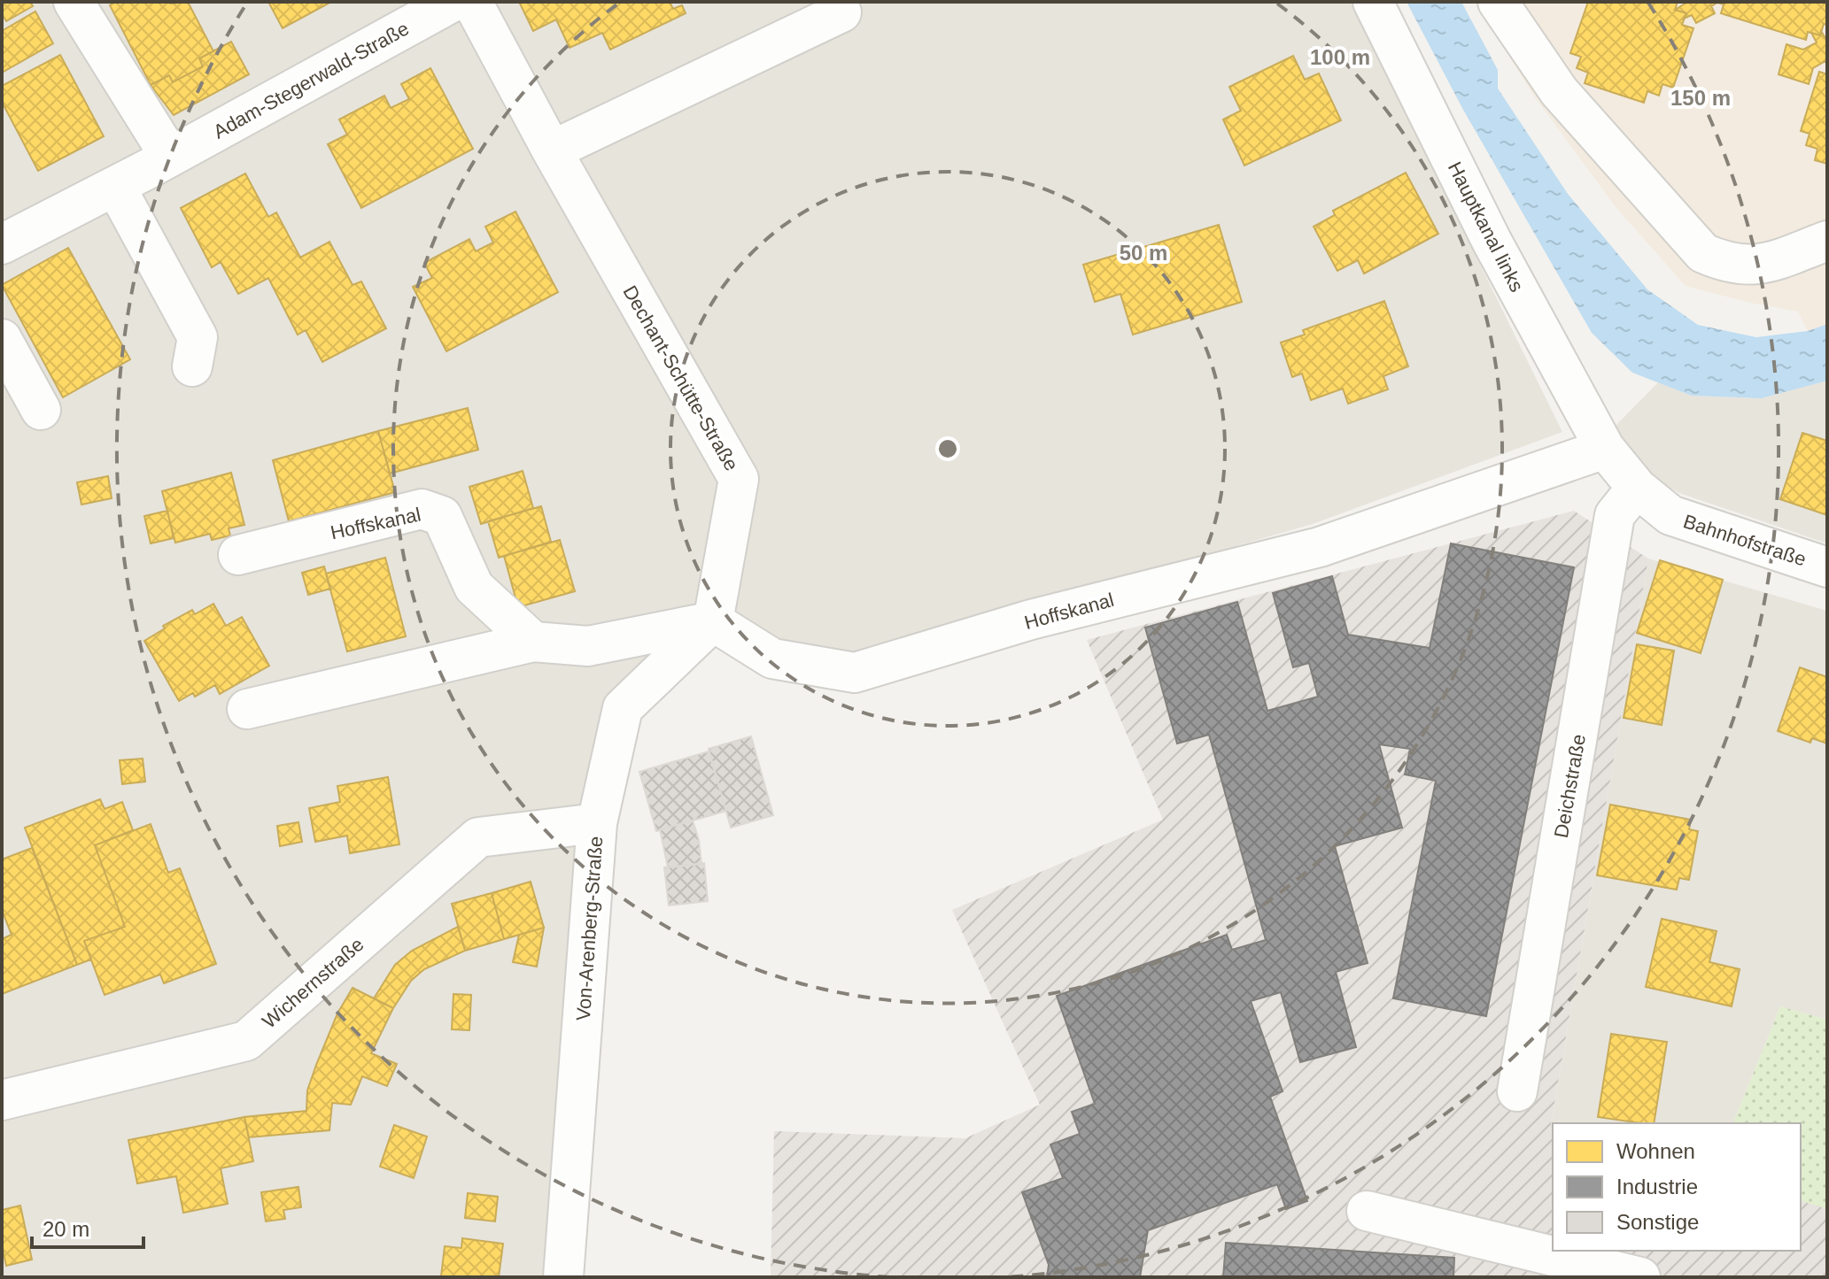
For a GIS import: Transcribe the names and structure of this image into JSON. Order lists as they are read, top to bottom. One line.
{"streets":{"street":["Adam-Stegerwald-Straße","Hauptkanal links","Dechant-Schütte-Straße","Hoffskanal","Bahnhofstraße","Deichstraße","Von-Arenberg-Straße","Wichernstraße"]},"crossings":[["Hauptkanal links","Hoffskanal"],["Hauptkanal links","Bahnhofstraße"],["Dechant-Schütte-Straße","Hoffskanal"],["Dechant-Schütte-Straße","Von-Arenberg-Straße"],["Hoffskanal","Bahnhofstraße"],["Hoffskanal","Von-Arenberg-Straße"],["Bahnhofstraße","Deichstraße"],["Von-Arenberg-Straße","Wichernstraße"]],"legend":["Wohnen","Industrie","Sonstige"],"scale_bar":"20 m","rings":["100 m","150 m","50 m"]}
